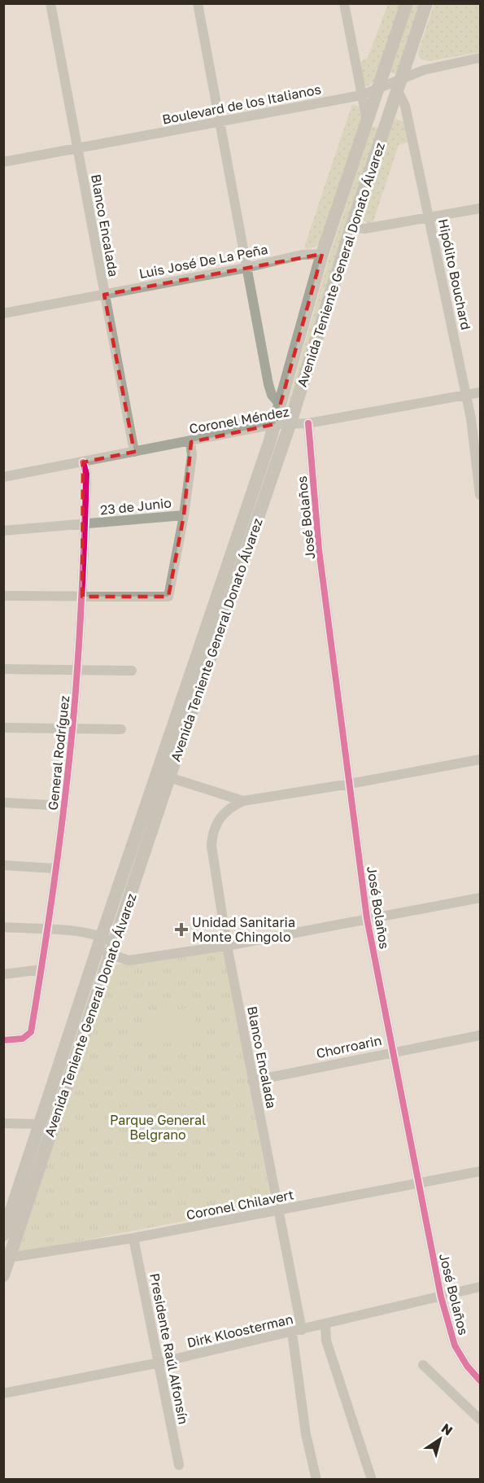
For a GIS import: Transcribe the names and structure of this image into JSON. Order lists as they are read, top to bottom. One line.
{"streets":{"main road":["Avenida Teniente General Donato Álvarez"],"street":["Boulevard de los Italianos","Blanco Encalada","Luis José De La Peña","Hipólito Bouchard","Coronel Méndez","23 de Junio","José Bolaños","General Rodríguez","Chorroarin","Coronel Chilavert","Dirk Kloosterman","Presidente Raúl Alfonsín"]},"crossings":[["Boulevard de los Italianos","Blanco Encalada"],["Boulevard de los Italianos","Avenida Teniente General Donato Álvarez"],["Blanco Encalada","Luis José De La Peña"],["Blanco Encalada","Coronel Méndez"],["Blanco Encalada","Chorroarin"],["Blanco Encalada","Coronel Chilavert"],["Blanco Encalada","Dirk Kloosterman"],["Luis José De La Peña","Avenida Teniente General Donato Álvarez"],["Avenida Teniente General Donato Álvarez","Hipólito Bouchard"],["Avenida Teniente General Donato Álvarez","Coronel Méndez"],["Avenida Teniente General Donato Álvarez","Coronel Chilavert"],["Hipólito Bouchard","Coronel Méndez"],["Coronel Méndez","José Bolaños"],["Coronel Méndez","General Rodríguez"],["23 de Junio","General Rodríguez"],["José Bolaños","Chorroarin"],["José Bolaños","Coronel Chilavert"],["José Bolaños","Dirk Kloosterman"],["Coronel Chilavert","Presidente Raúl Alfonsín"],["Dirk Kloosterman","Presidente Raúl Alfonsín"]],"parks":["Parque General Belgrano"],"places":{"health":["Unidad Sanitaria Monte Chingolo"]},"north":"top right"}
